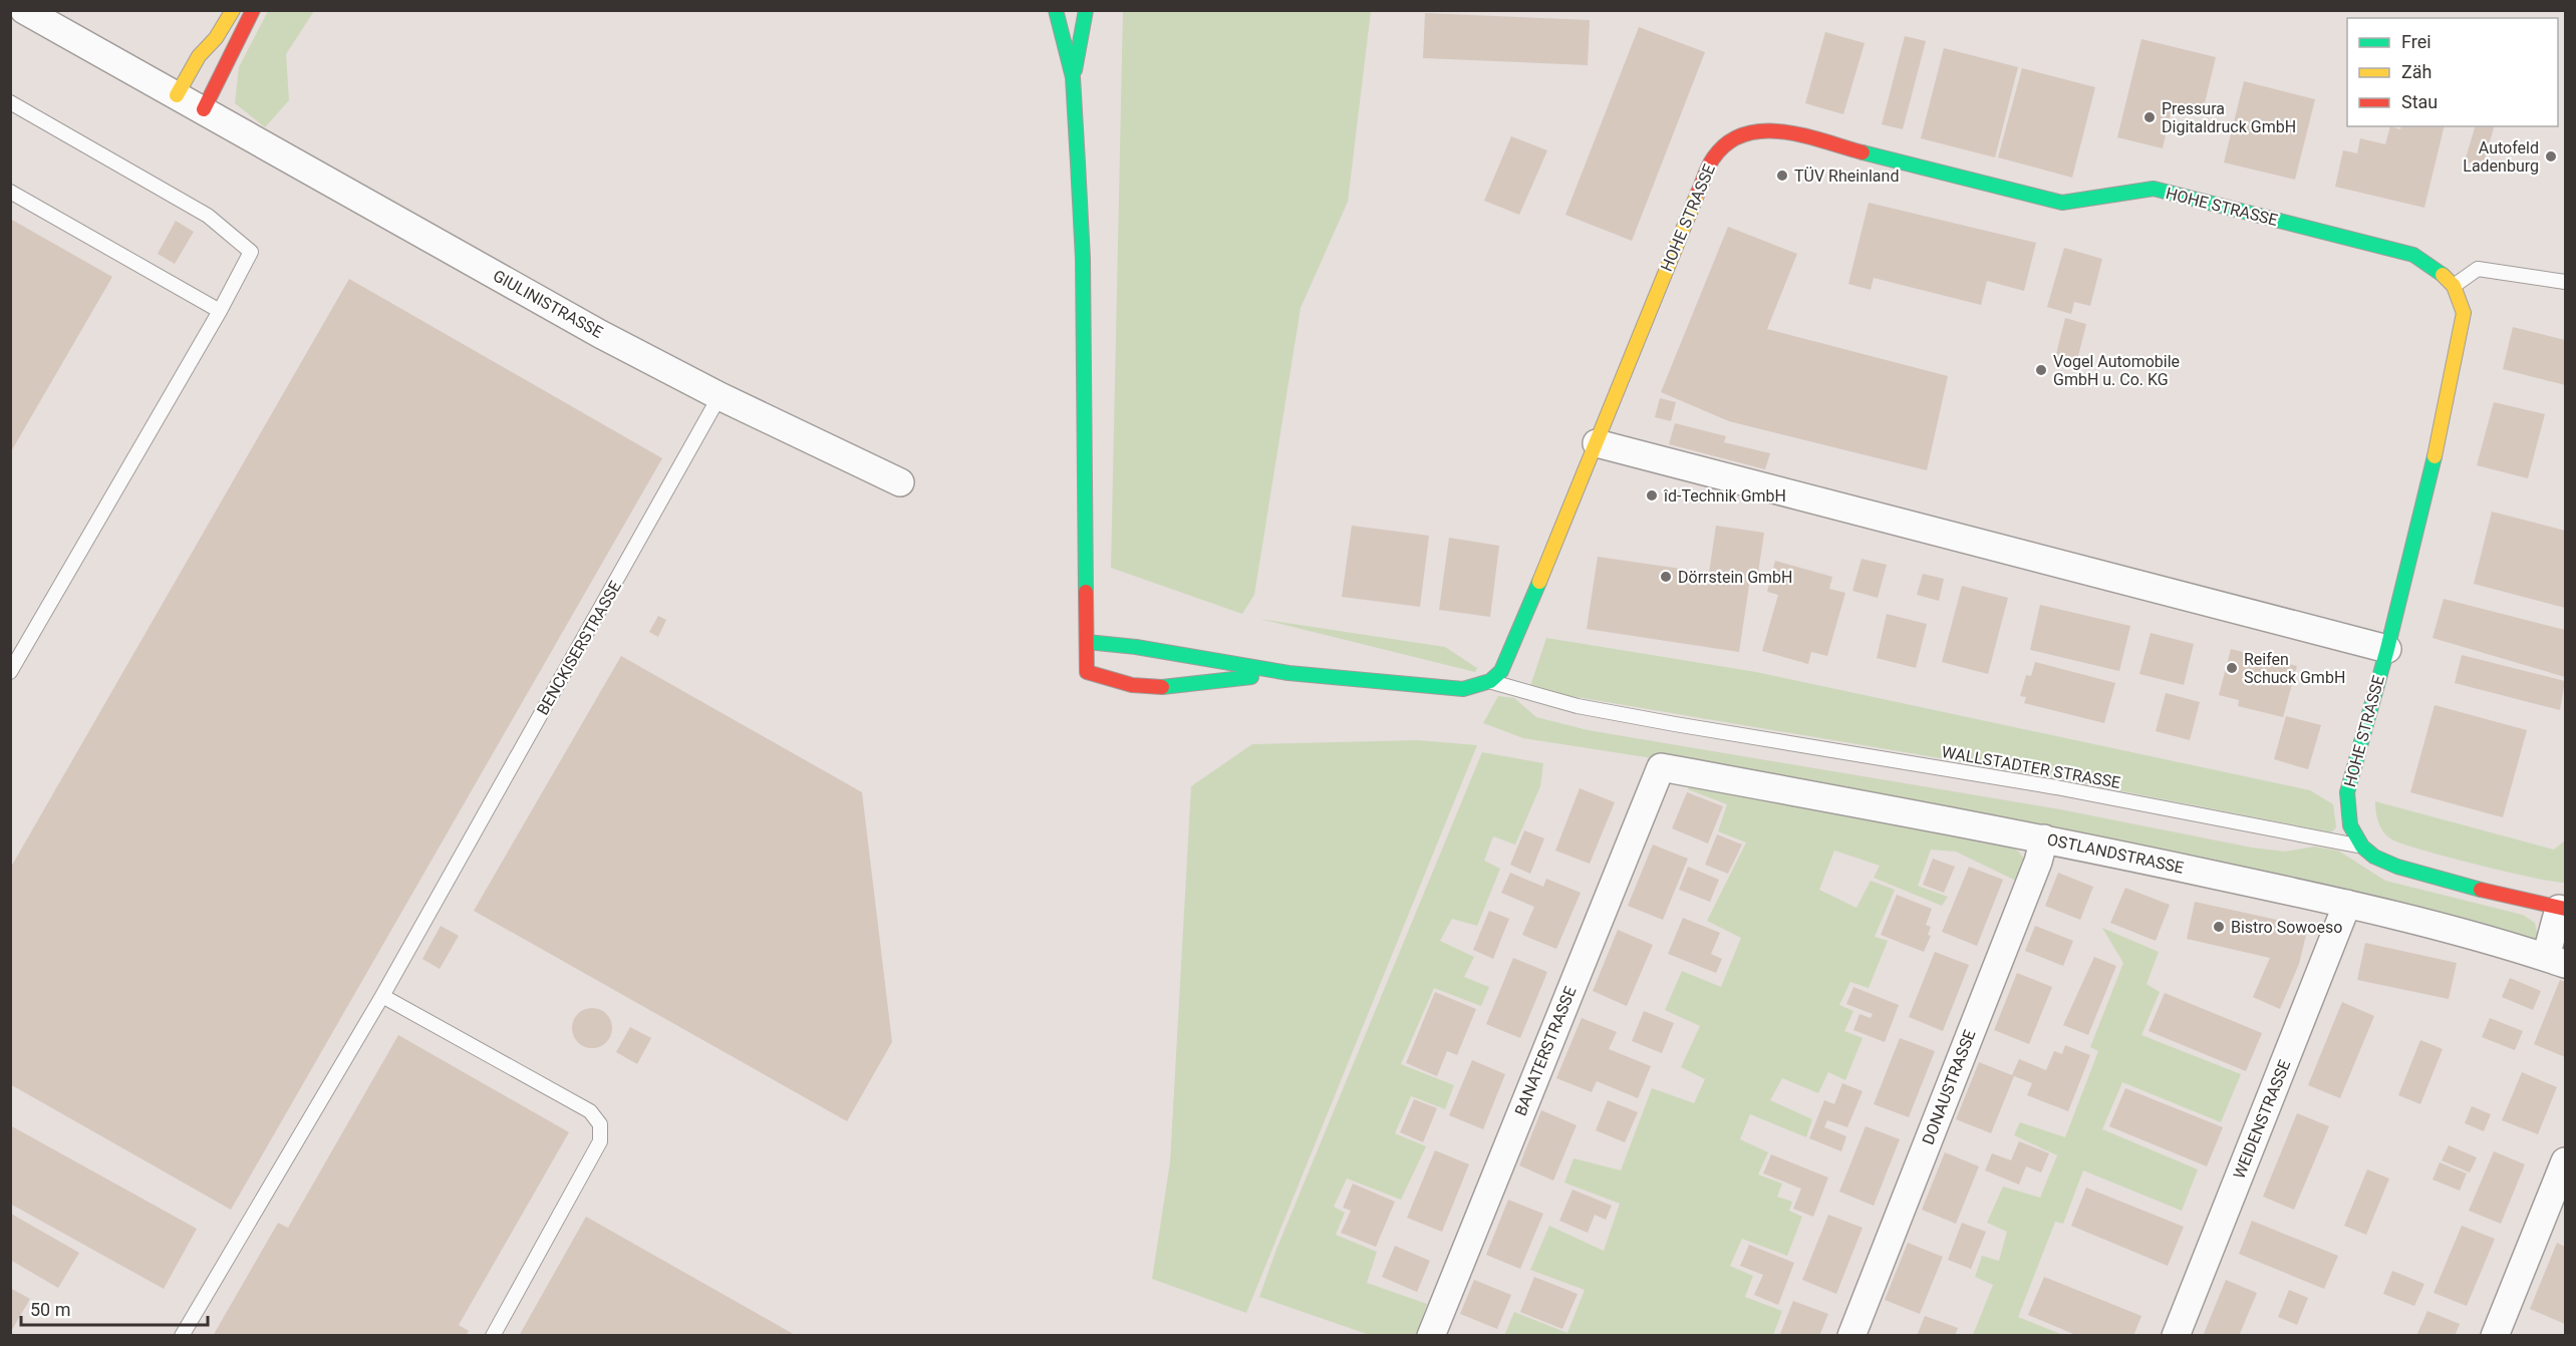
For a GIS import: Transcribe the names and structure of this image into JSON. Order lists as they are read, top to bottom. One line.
{"streets":{"street":["HOHE STRASSE","GIULINISTRASSE","WALLSTADTER STRASSE","OSTLANDSTRASSE","BANATERSTRASSE","DONAUSTRASSE","WEIDENSTRASSE"],"lane":["BENCKISERSTRASSE"]},"crossings":[["HOHE STRASSE","WALLSTADTER STRASSE"],["GIULINISTRASSE","BENCKISERSTRASSE"],["OSTLANDSTRASSE","BANATERSTRASSE"],["OSTLANDSTRASSE","DONAUSTRASSE"],["OSTLANDSTRASSE","WEIDENSTRASSE"]],"places":["Pressura Digitaldruck GmbH","Autofeld Ladenburg","TÜV Rheinland","Vogel Automobile GmbH u. Co. KG","îd-Technik GmbH","Dörrstein GmbH","Reifen Schuck GmbH","Bistro Sowoeso"],"legend":["Frei","Zäh","Stau"],"scale_bar":"50 m"}
